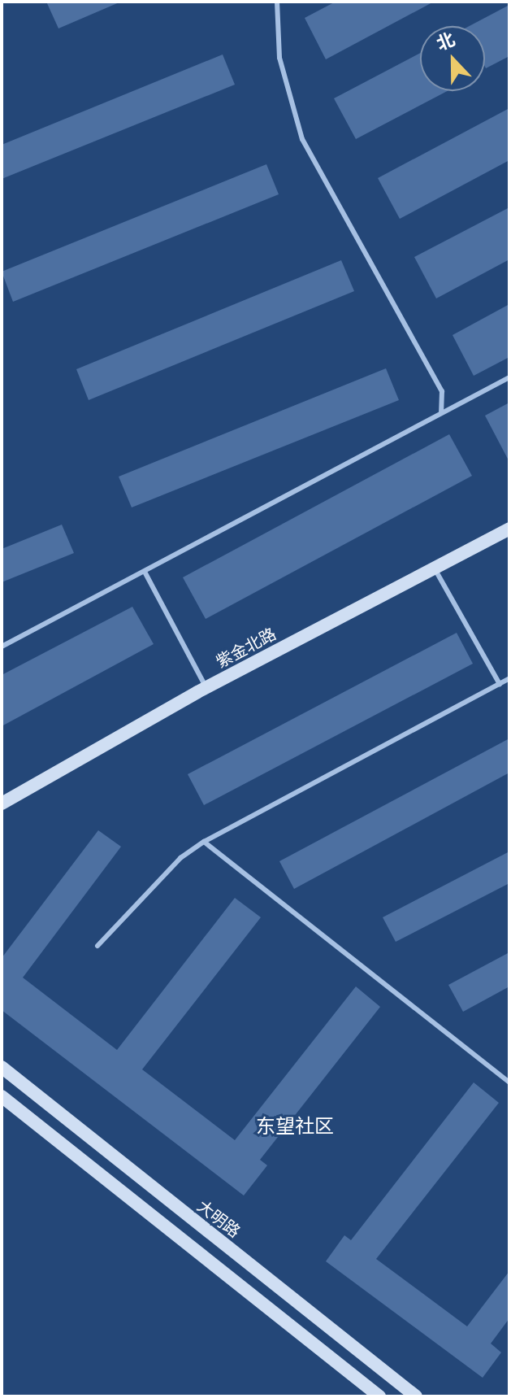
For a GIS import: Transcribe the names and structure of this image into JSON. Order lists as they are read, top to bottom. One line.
{"streets":{"street":["紫金北路","大明路"]},"districts":["东望社区"],"north":"top"}
